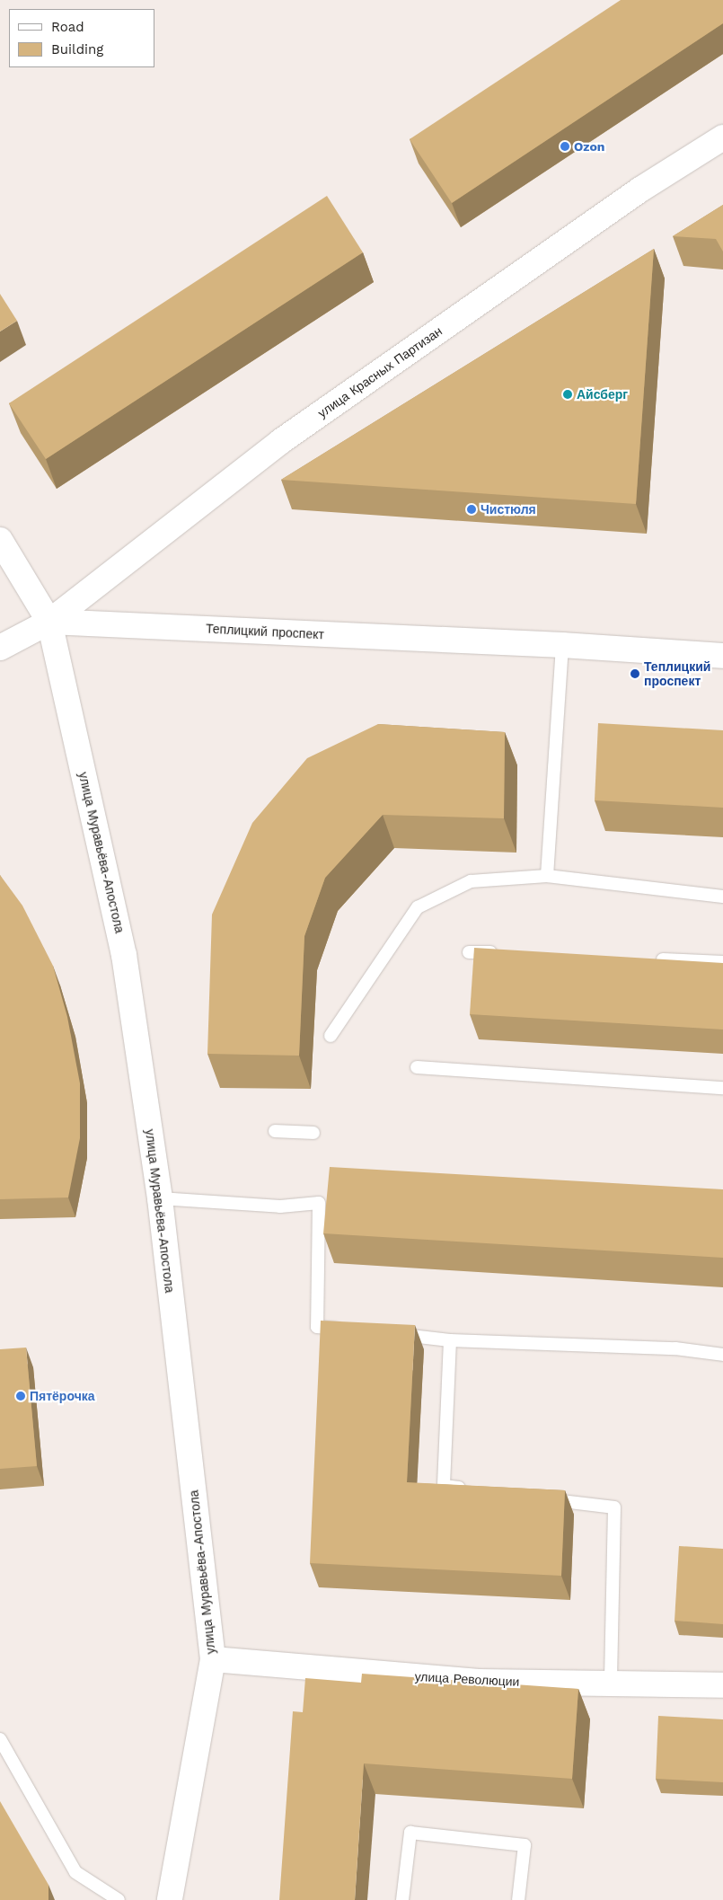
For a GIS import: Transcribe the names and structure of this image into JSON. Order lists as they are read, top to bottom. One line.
{"streets":{"street":["улица Красных Партизан","Теплицкий проспект","улица Муравьёва-Апостола","улица Революции"]},"crossings":[["улица Красных Партизан","Теплицкий проспект"],["улица Красных Партизан","улица Муравьёва-Апостола"],["Теплицкий проспект","улица Муравьёва-Апостола"],["улица Муравьёва-Апостола","улица Революции"]],"places":["Ozon","Айсберг","Чистюля","Теплицкий проспект","Пятёрочка"],"legend":["Road","Building"]}
